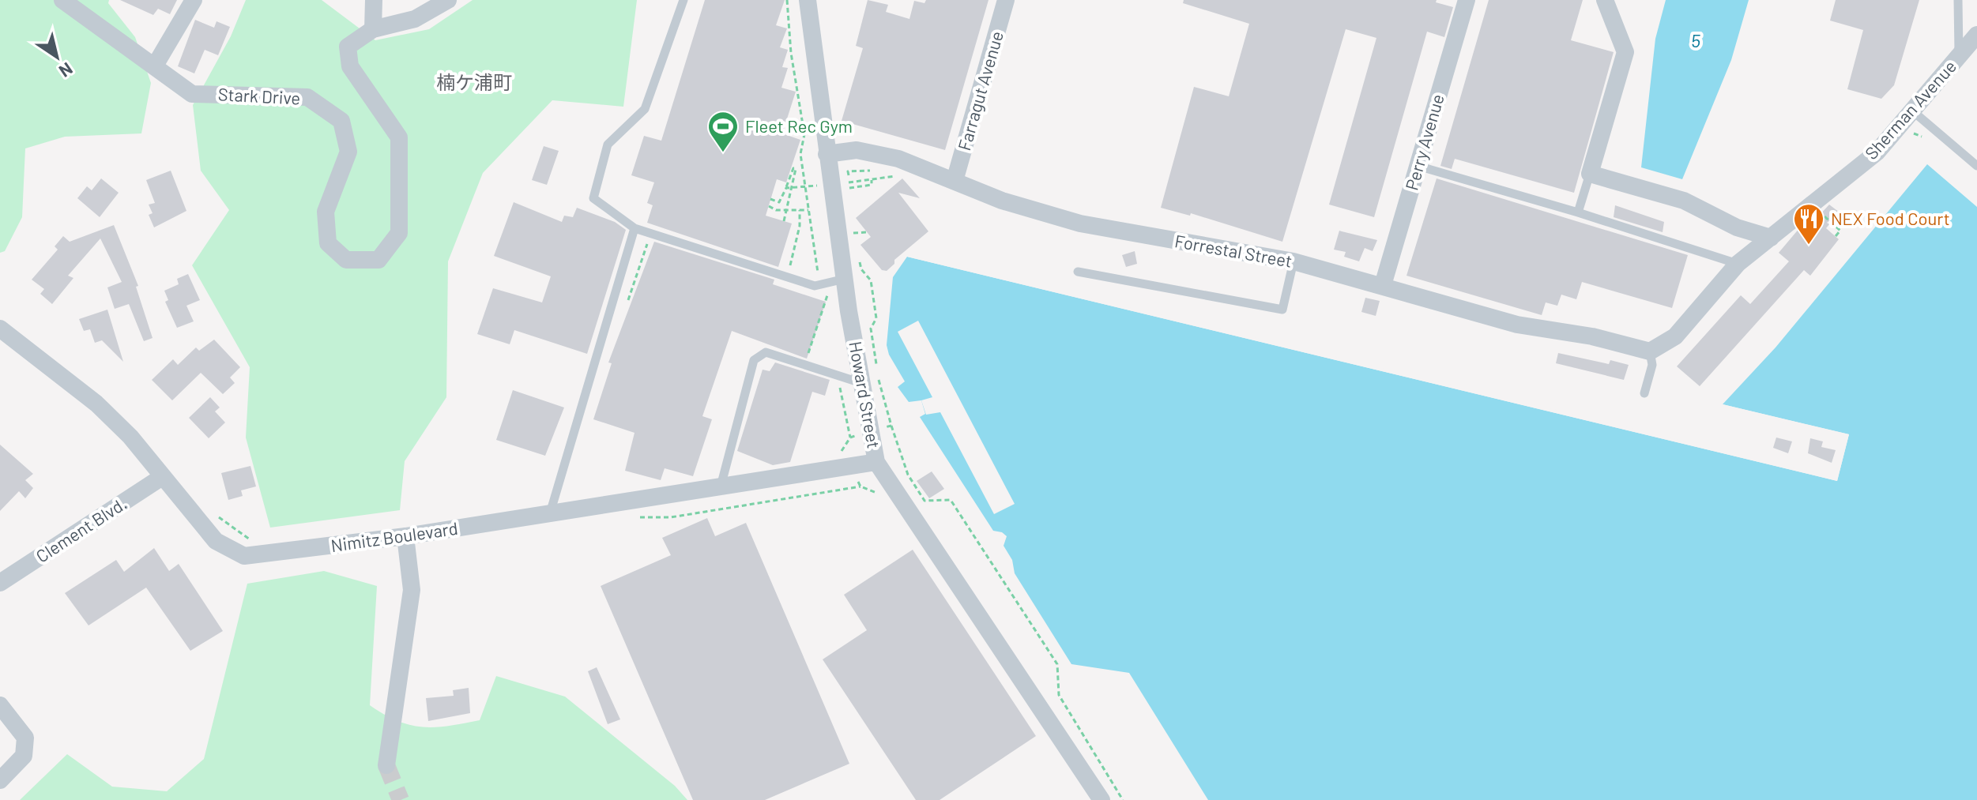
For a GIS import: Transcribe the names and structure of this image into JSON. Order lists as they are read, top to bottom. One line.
{"streets":{"street":["Farragut Avenue","Stark Drive","Sherman Avenue","Perry Avenue","Forrestal Street","Howard Street","Clement Blvd.","Nimitz Boulevard"]},"crossings":[["Farragut Avenue","Forrestal Street"],["Sherman Avenue","Forrestal Street"],["Perry Avenue","Forrestal Street"],["Forrestal Street","Howard Street"],["Howard Street","Nimitz Boulevard"],["Clement Blvd.","Nimitz Boulevard"]],"districts":["楠ケ浦町"],"water":["5"],"places":{"sports":["Fleet Rec Gym"],"restaurant":["NEX Food Court"]},"north":"bottom right"}
